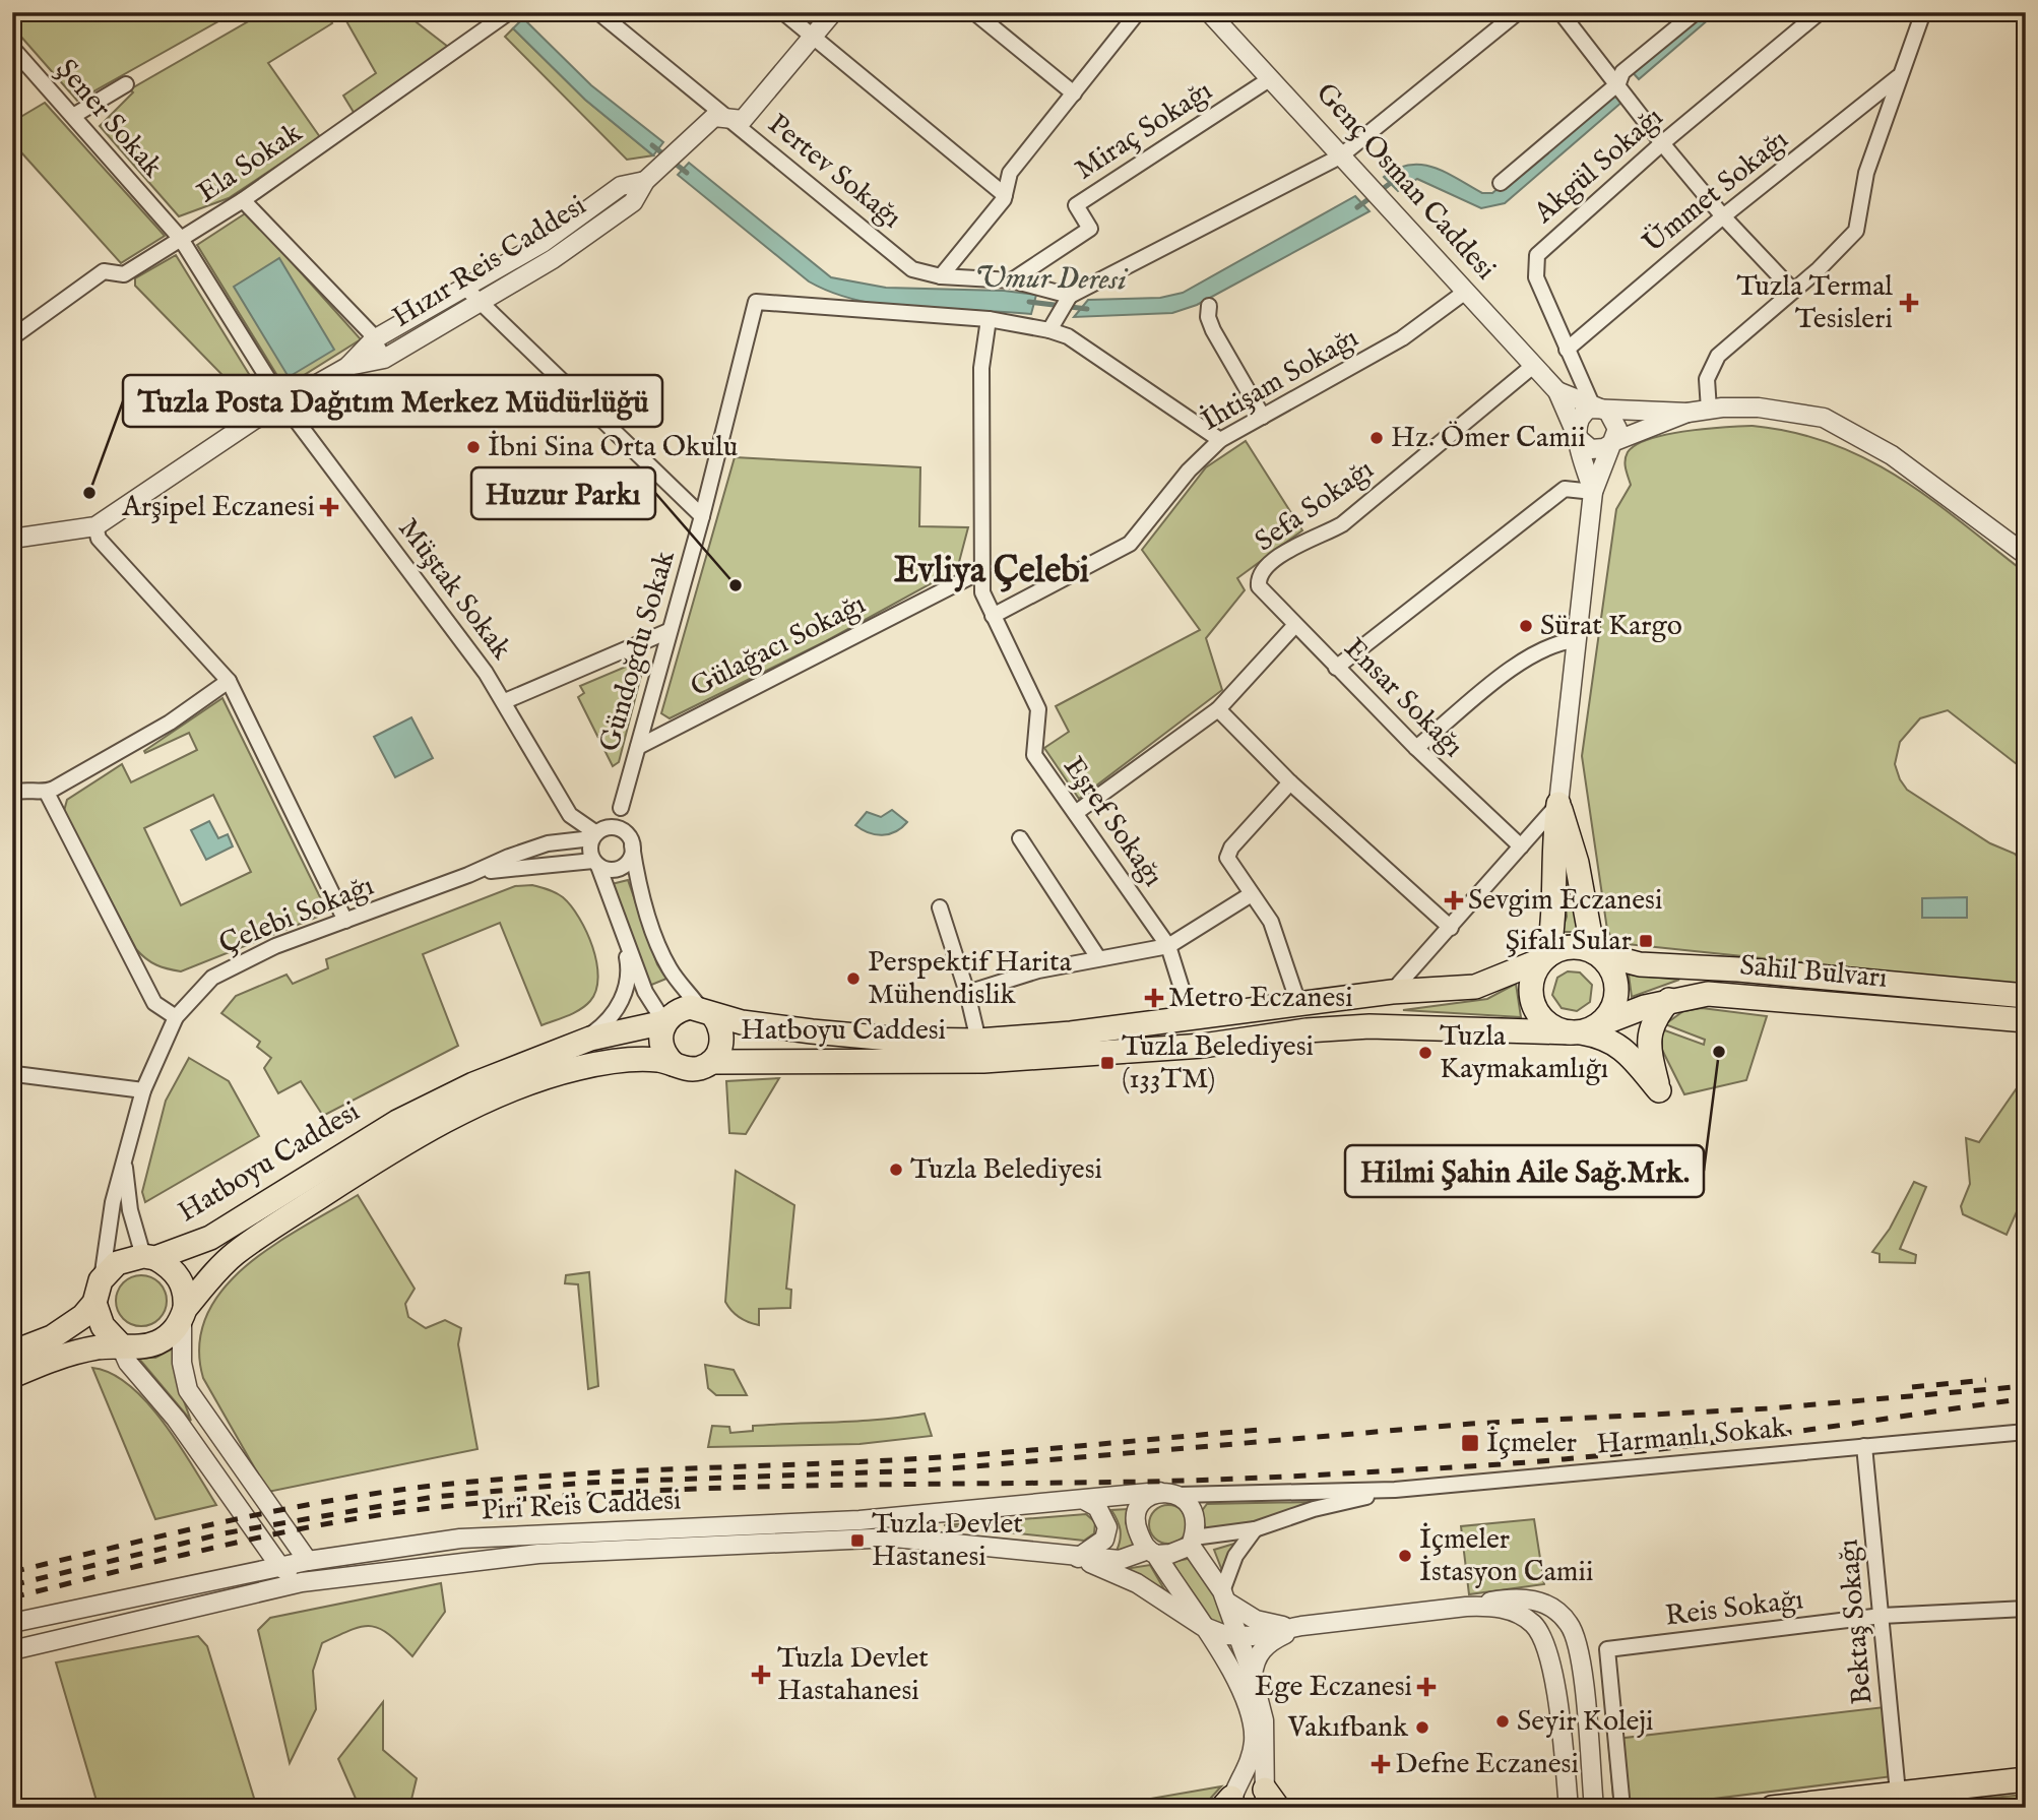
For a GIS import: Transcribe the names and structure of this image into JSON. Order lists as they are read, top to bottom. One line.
{"streets":{"main road":["Sahil Bulvarı","Hatboyu Caddesi"],"street":["Şener Sokak","Miraç Sokağı","Ela Sokak","Akgül Sokağı","Pertev Sokağı","Genç Osman Caddesi","Ümmet Sokağı","Hızır Reis Caddesi","İhtişam Sokağı","Sefa Sokağı","Müştak Sokak","Gülağacı Sokağı","Gündoğdu Sokak","Ensar Sokağı","Eşref Sokağı","Çelebi Sokağı","Harmanlı Sokak","Piri Reis Caddesi","Reis Sokağı","Bektaş Sokağı"]},"crossings":[["Şener Sokak","Ela Sokak"],["Şener Sokak","Hızır Reis Caddesi"],["Şener Sokak","Müştak Sokak"],["Miraç Sokağı","Pertev Sokağı"],["Miraç Sokağı","Genç Osman Caddesi"],["Akgül Sokağı","Genç Osman Caddesi"],["Akgül Sokağı","Ümmet Sokağı"],["Pertev Sokağı","Hızır Reis Caddesi"],["Genç Osman Caddesi","İhtişam Sokağı"],["Genç Osman Caddesi","Sefa Sokağı"],["Hızır Reis Caddesi","Müştak Sokak"],["İhtişam Sokağı","Eşref Sokağı"],["Sefa Sokağı","Ensar Sokağı"],["Gülağacı Sokağı","Gündoğdu Sokak"],["Gülağacı Sokağı","Eşref Sokağı"],["Gündoğdu Sokak","Eşref Sokağı"],["Eşref Sokağı","Hatboyu Caddesi"],["Çelebi Sokağı","Hatboyu Caddesi"],["Sahil Bulvarı","Hatboyu Caddesi"],["Harmanlı Sokak","Piri Reis Caddesi"],["Harmanlı Sokak","Bektaş Sokağı"],["Reis Sokağı","Bektaş Sokağı"]],"districts":["Evliya Çelebi"],"water":["Umur Deresi"],"places":{"health":["Tuzla Termal Tesisleri","Arşipel Eczanesi","Sevgim Eczanesi","Metro Eczanesi","Tuzla Devlet Hastahanesi","Ege Eczanesi","Defne Eczanesi"],"other":["Hz. Ömer Camii","İbni Sina Orta Okulu","Tuzla Posta Dağıtım Merkez Müdürlüğü","Huzur Parkı","Sürat Kargo","Perspektif Harita Mühendislik","Hilmi Şahin Aile Sağ.Mrk.","Tuzla Kaymakamlığı","Tuzla Belediyesi","İçmeler İstasyon Camii","Seyir Koleji","Vakıfbank"],"transit":["Şifalı Sular","Tuzla Belediyesi (133TM)","İçmeler","Tuzla Devlet Hastanesi"]}}
